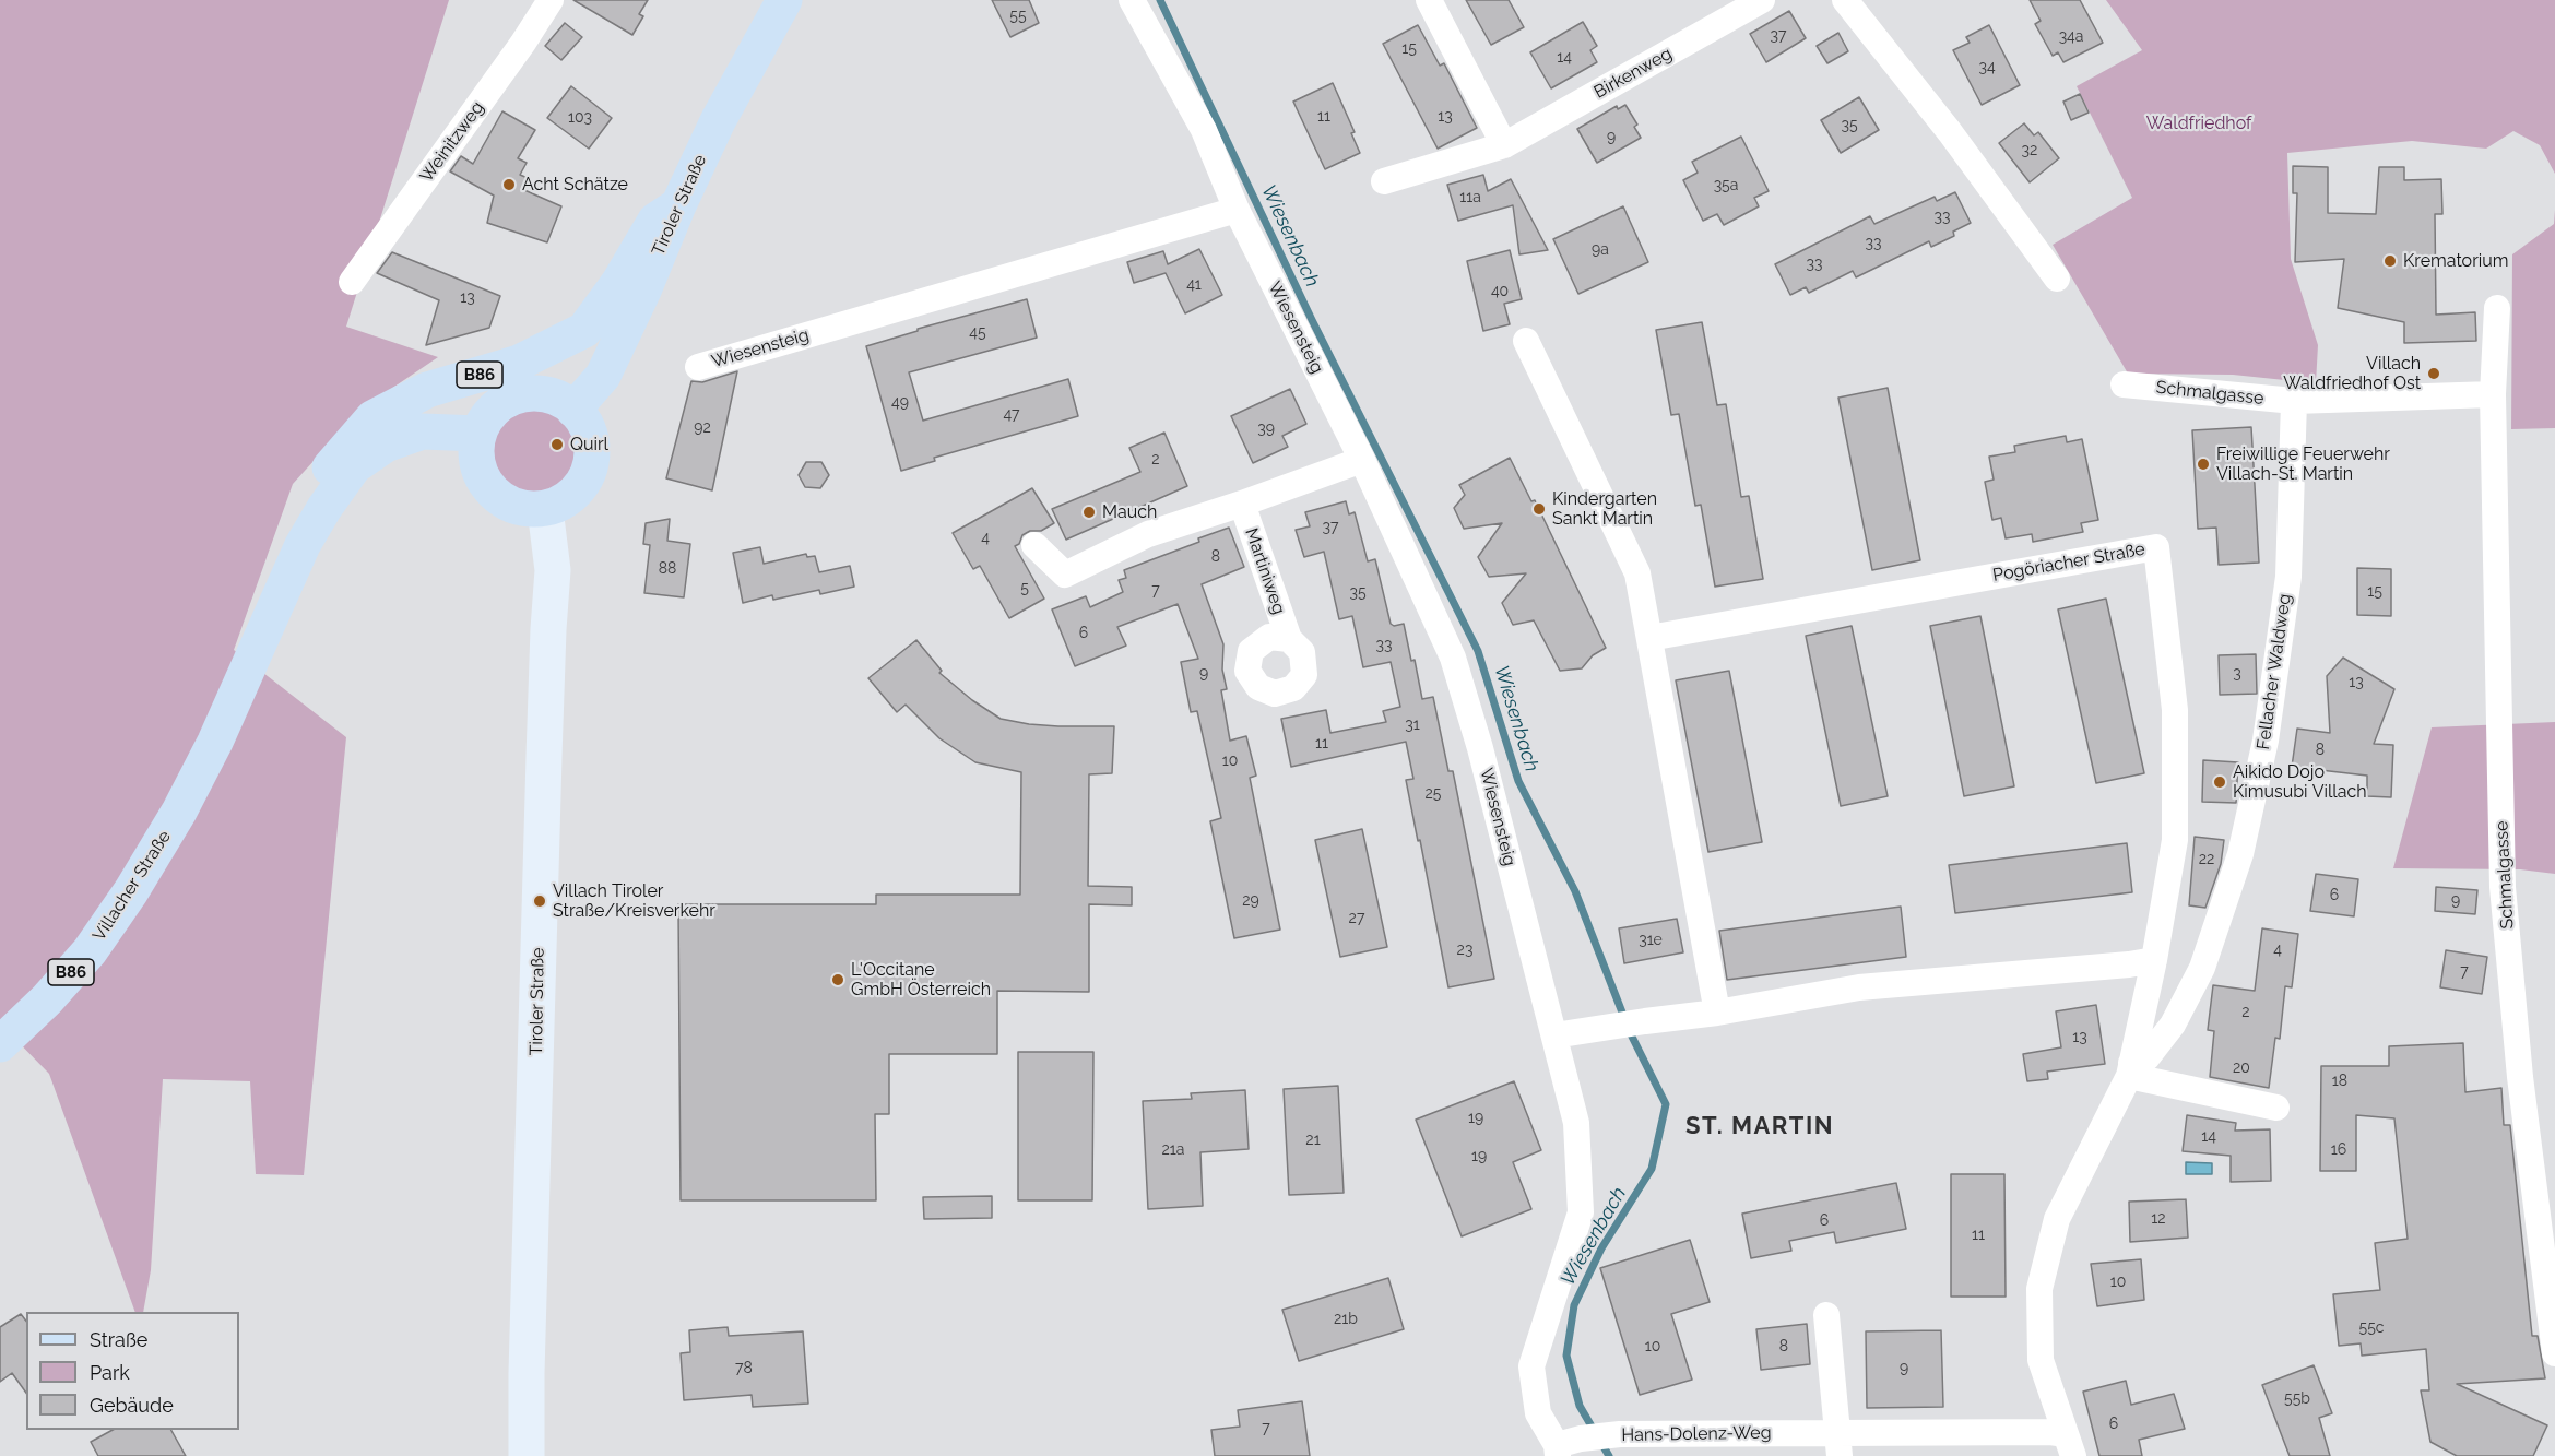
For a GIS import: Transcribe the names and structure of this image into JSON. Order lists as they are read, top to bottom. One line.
{"streets":{"main road":["Tiroler Straße","B86","Villacher Straße"],"street":["Birkenweg","Weinitzweg","Wiesensteig","Schmalgasse","Pogöriacher Straße","Martiniweg","Fellacher Waldweg","Hans-Dolenz-Weg"]},"crossings":[["Tiroler Straße","B86"],["Wiesensteig","Martiniweg"],["Wiesensteig","Hans-Dolenz-Weg"],["B86","Villacher Straße"],["Schmalgasse","Fellacher Waldweg"],["Pogöriacher Straße","Fellacher Waldweg"],["Pogöriacher Straße","Hans-Dolenz-Weg"]],"districts":["ST. MARTIN"],"water":["Wiesenbach"],"parks":["Waldfriedhof"],"places":["Acht Schätze","Krematorium","Villach Waldfriedhof Ost","Quirl","Freiwillige Feuerwehr Villach-St. Martin","Kindergarten Sankt Martin","Mauch","Aikido Dojo Kimusubi Villach","Villach Tiroler Straße/Kreisverkehr","L'Occitane GmbH Österreich"],"house_numbers":["55","37","34a","15","14","34","11","13","103","35","9","32","35a","11a","33","33","9a","33","41","40","13","45","49","47","92","39","2","37","4","8","88","5","7","15","35","6","33","9","3","13","31","11","8","10","25","22","6","29","9","27","31e","23","4","7","2","13","20","18","19","14","21","21a","16","19","12","6","11","10","21b","55c","10","8","78","9","55b","6","7"],"legend":["Straße","Park","Gebäude"]}
